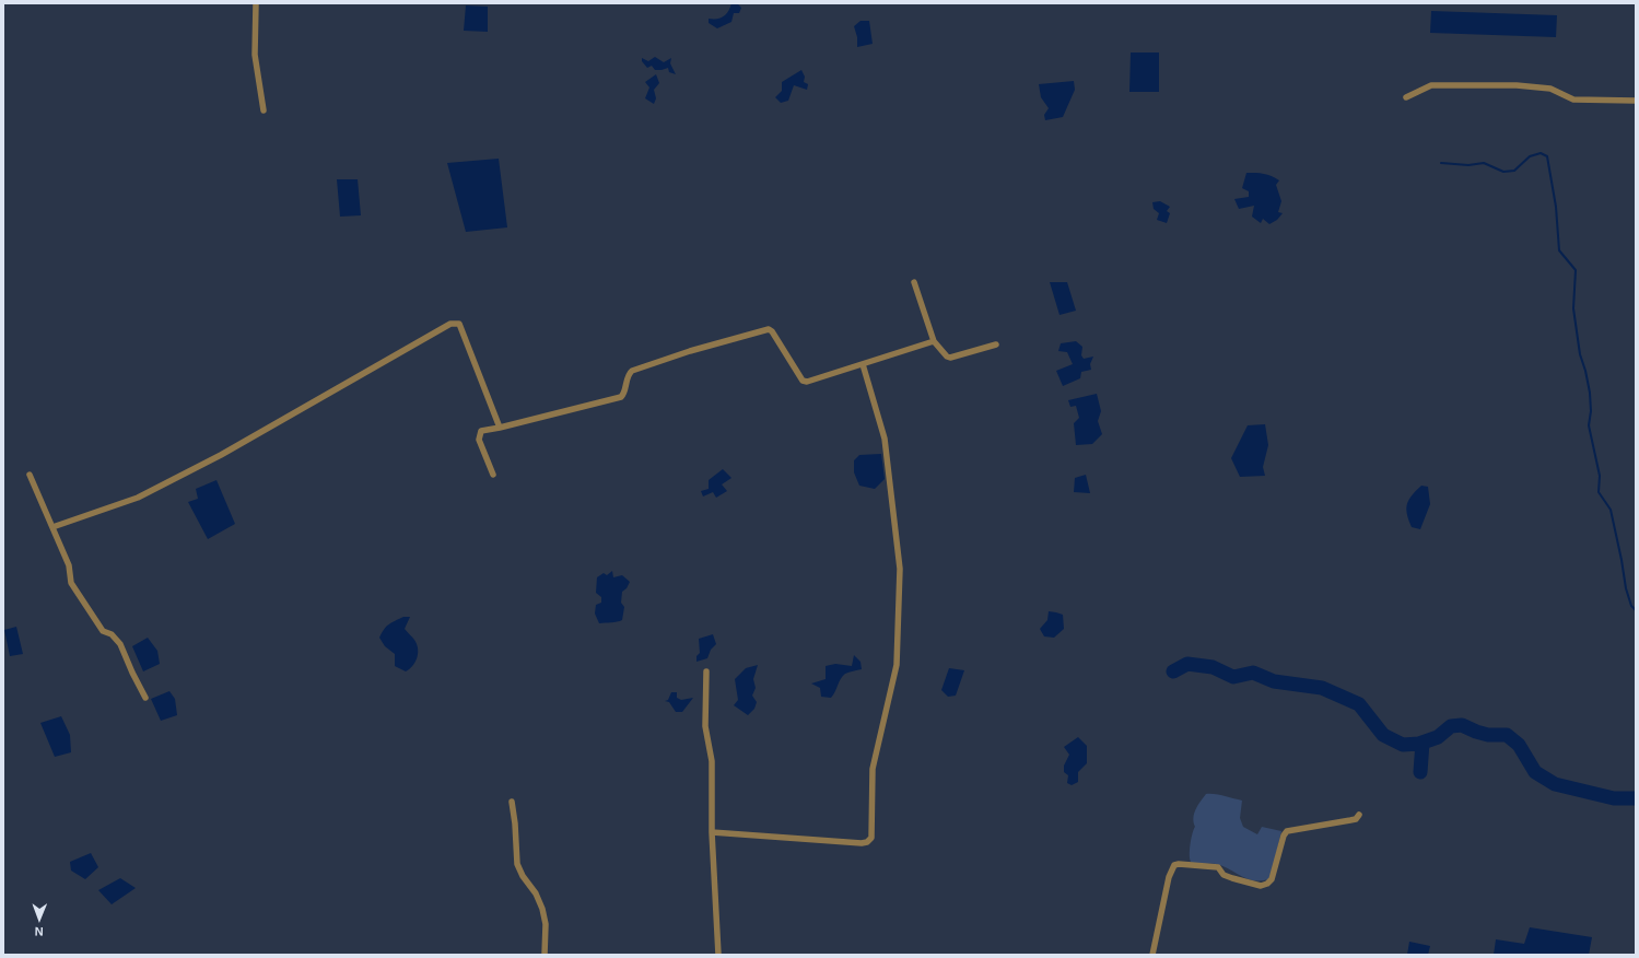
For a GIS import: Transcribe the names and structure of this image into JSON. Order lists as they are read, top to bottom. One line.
{"north":"bottom"}
